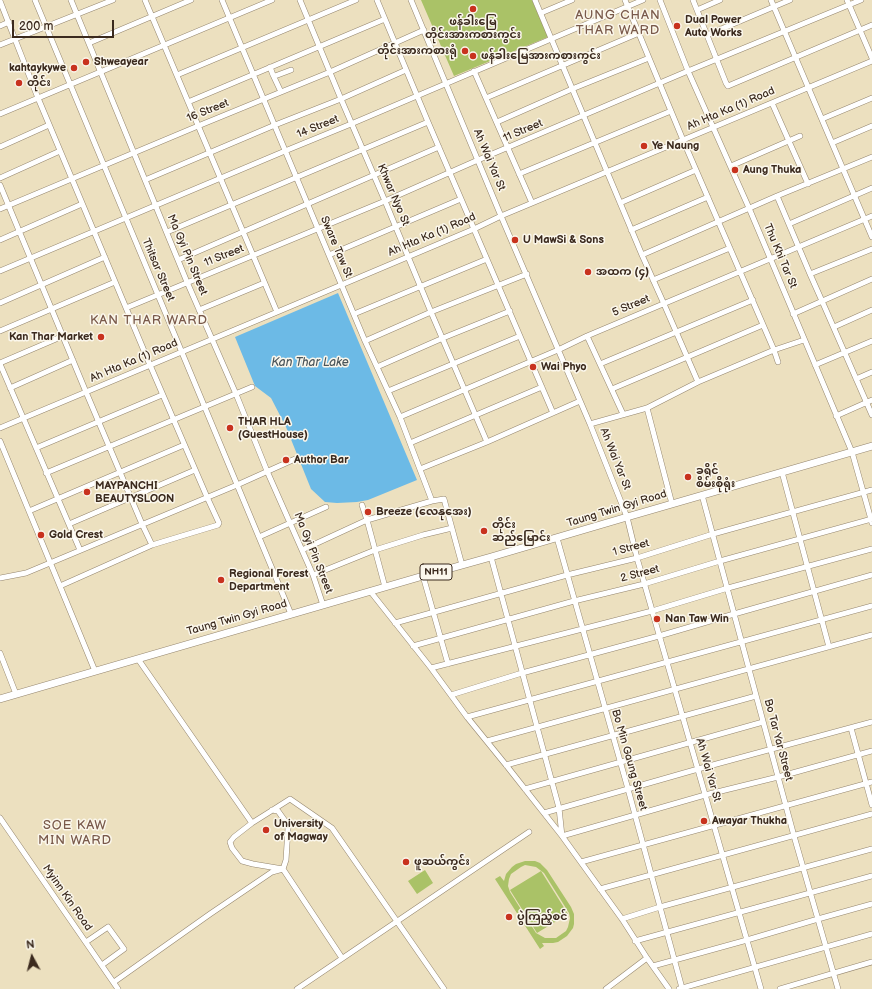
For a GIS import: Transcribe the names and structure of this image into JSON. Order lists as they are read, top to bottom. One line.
{"streets":{"highway":["Taung Twin Gyi Road","NH11"],"street":["Ah Hta Ka (1) Road","16 Street","14 Street","11 Street","Ah Wai Yar St","Khwar Nyo St","Sware Taw St","Ma Gyi Pin Street","Thu Khi Tar St","Thitsar Street","5 Street","1 Street","2 Street","Bo Tar Yar Street","Bo Min Gaung Street","Myinn Kin Road"]},"crossings":[["Ah Hta Ka (1) Road","Ah Wai Yar St"],["Ah Hta Ka (1) Road","Khwar Nyo St"],["Ah Hta Ka (1) Road","Sware Taw St"],["Ah Hta Ka (1) Road","Ma Gyi Pin Street"],["Ah Hta Ka (1) Road","Thu Khi Tar St"],["Ah Hta Ka (1) Road","Thitsar Street"],["16 Street","Ah Wai Yar St"],["16 Street","Khwar Nyo St"],["16 Street","Sware Taw St"],["16 Street","Ma Gyi Pin Street"],["16 Street","Thitsar Street"],["14 Street","Ah Wai Yar St"],["14 Street","Khwar Nyo St"],["14 Street","Sware Taw St"],["14 Street","Ma Gyi Pin Street"],["14 Street","Thitsar Street"],["11 Street","Ah Wai Yar St"],["11 Street","Khwar Nyo St"],["11 Street","Sware Taw St"],["11 Street","Ma Gyi Pin Street"],["11 Street","Thu Khi Tar St"],["11 Street","Thitsar Street"],["Ah Wai Yar St","5 Street"],["Ah Wai Yar St","Taung Twin Gyi Road"],["Ah Wai Yar St","1 Street"],["Ah Wai Yar St","2 Street"],["Khwar Nyo St","5 Street"],["Sware Taw St","5 Street"],["Ma Gyi Pin Street","Taung Twin Gyi Road"],["Thu Khi Tar St","5 Street"],["Thu Khi Tar St","Taung Twin Gyi Road"],["Thu Khi Tar St","1 Street"],["Thu Khi Tar St","2 Street"],["Thitsar Street","Taung Twin Gyi Road"],["Taung Twin Gyi Road","Bo Tar Yar Street"],["Taung Twin Gyi Road","Bo Min Gaung Street"],["1 Street","Bo Tar Yar Street"],["1 Street","Bo Min Gaung Street"],["2 Street","Bo Tar Yar Street"],["2 Street","Bo Min Gaung Street"]],"districts":["AUNG CHAN THAR WARD","KAN THAR WARD","SOE KAW MIN WARD"],"water":["Kan Thar Lake"],"places":["ဖန်ခါးမြေ တိုင်းအားကစားကွင်း","Dual Power Auto Works","တိုင်းအားကစားရုံ","ဖန်ခါးမြေအားကစားကွင်း","Shweayear","kahtaykywe","တိုင်း","Ye Naung","Aung Thuka","U MawSi & Sons","အထက (၄)","Kan Thar Market","Wai Phyo","THAR HLA (GuestHouse)","Author Bar","ခရိုင် စိမ်းစိုရုံး","MAYPANCHI BEAUTYSLOON","Breeze (လေနုအေး)","တိုင်း ဆည်မြောင်း","Gold Crest","Regional Forest Department","Nan Taw Win","Awayar Thukha","University of Magway","ဖူဆယ်ကွင်း","ပွဲကြည့်စင်"],"scale_bar":"200 m","north":"top"}
